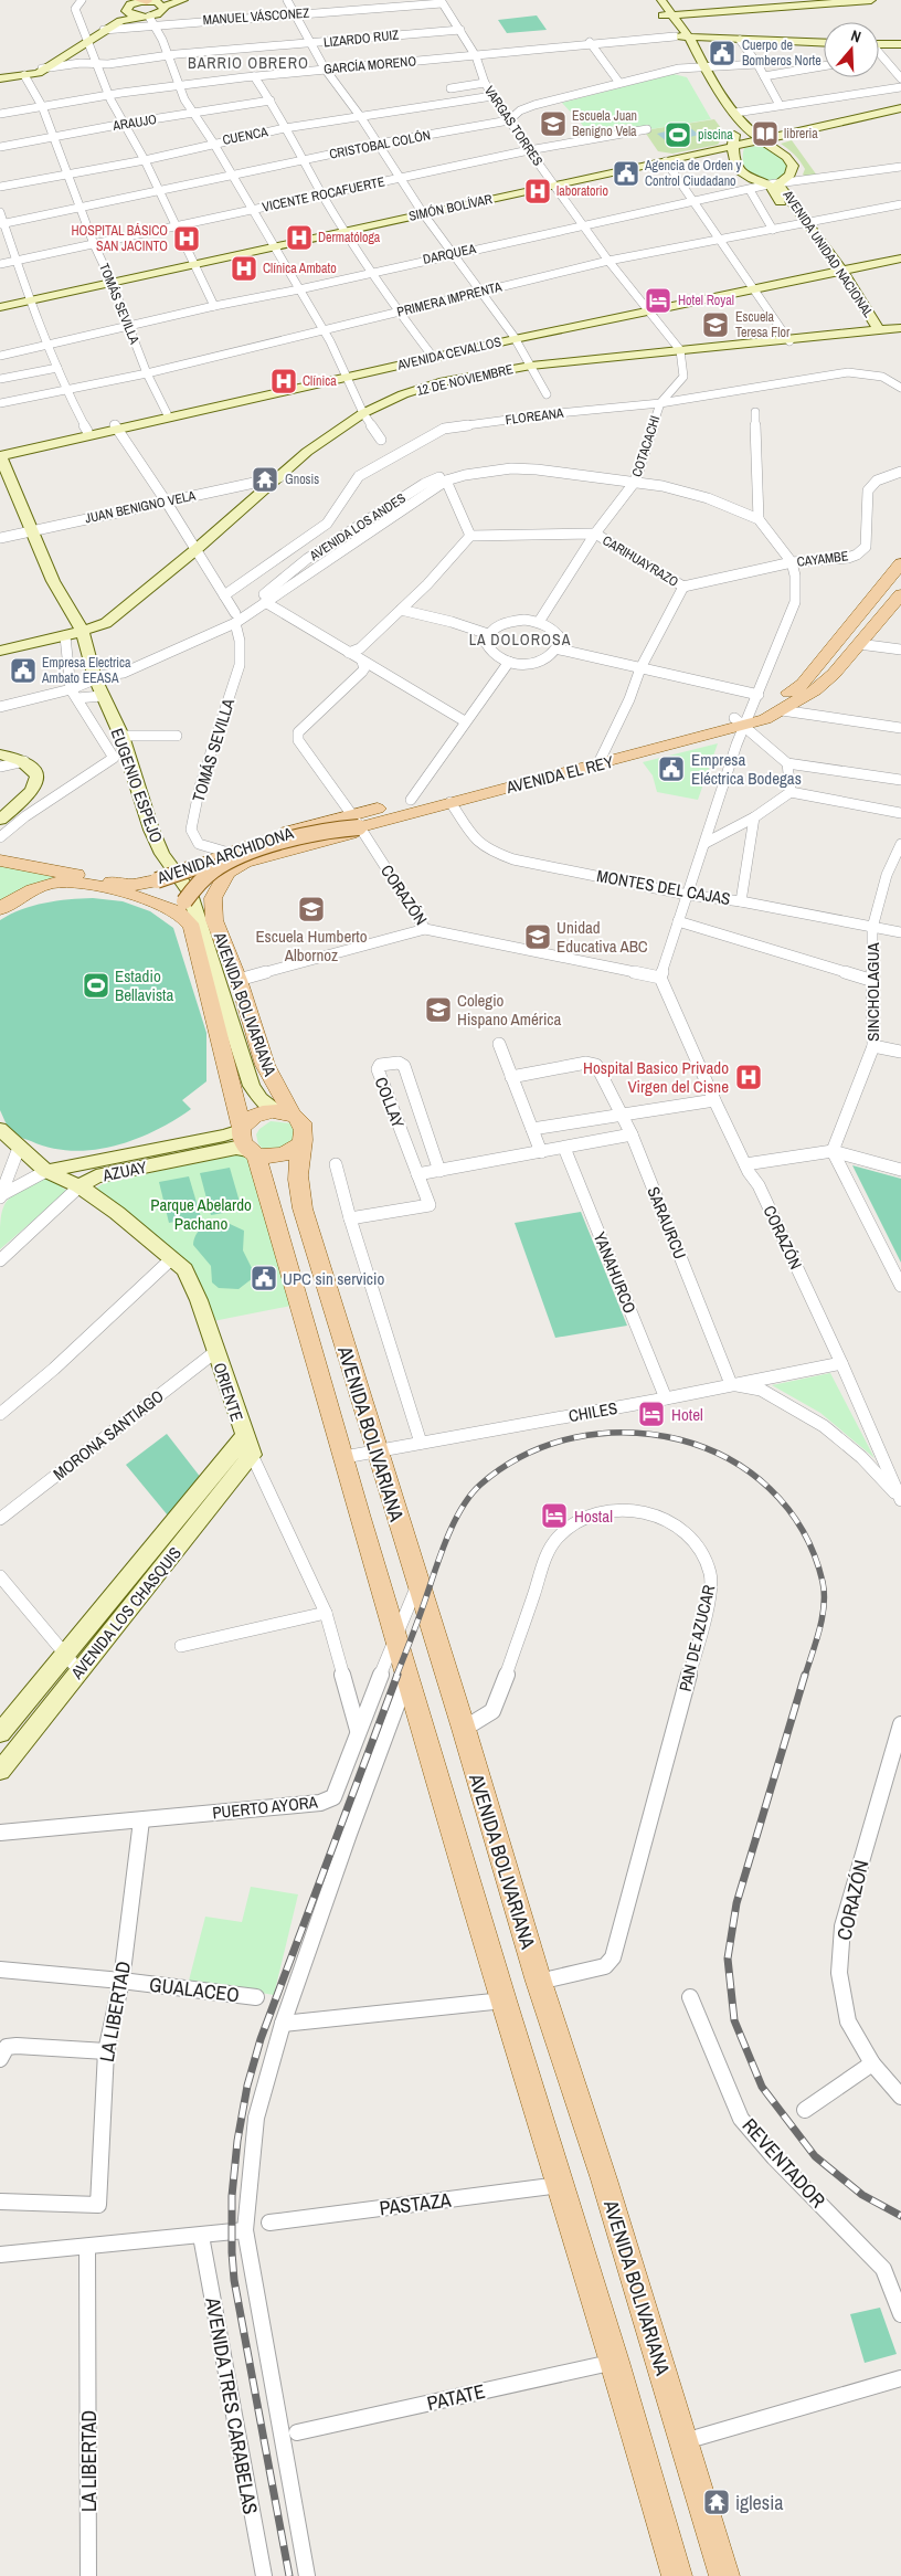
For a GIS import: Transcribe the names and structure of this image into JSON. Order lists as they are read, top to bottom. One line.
{"streets":{"main road":["SIMÓN BOLÍVAR","AVENIDA UNIDAD NACIONAL","AVENIDA CEVALLOS","AVENIDA EL REY","AVENIDA ARCHIDONA","AVENIDA BOLIVARIANA"],"street":["MANUEL VÁSCONEZ","LIZARDO RUIZ","GARCÍA MORENO","ARAUJO","VARGAS TORRES","CUENCA","CRISTOBAL COLÓN","VICENTE ROCAFUERTE","DARQUEA","PRIMERA IMPRENTA","TOMÁS SEVILLA","12 DE NOVIEMBRE","FLOREANA","COTACACHI","JUAN BENIGNO VELA","AVENIDA LOS ANDES","CAYAMBE","CARIHUAYRAZO","EUGENIO ESPEJO","MONTES DEL CAJAS","CORAZÓN","SINCHOLAGUA","COLLAY","AZUAY","SARAURCU","YANAHURCO","ORIENTE","CHILES","MORONA SANTIAGO","AVENIDA LOS CHASQUIS","PAN DE AZUCAR","PUERTO AYORA","GUALACEO","LA LIBERTAD","REVENTADOR","PASTAZA","PATATE","AVENIDA TRES CARABELAS"]},"crossings":[["MANUEL VÁSCONEZ","VARGAS TORRES"],["LIZARDO RUIZ","VARGAS TORRES"],["LIZARDO RUIZ","TOMÁS SEVILLA"],["GARCÍA MORENO","VARGAS TORRES"],["GARCÍA MORENO","AVENIDA UNIDAD NACIONAL"],["GARCÍA MORENO","TOMÁS SEVILLA"],["ARAUJO","TOMÁS SEVILLA"],["VARGAS TORRES","CUENCA"],["VARGAS TORRES","CRISTOBAL COLÓN"],["VARGAS TORRES","VICENTE ROCAFUERTE"],["VARGAS TORRES","SIMÓN BOLÍVAR"],["VARGAS TORRES","DARQUEA"],["VARGAS TORRES","PRIMERA IMPRENTA"],["VARGAS TORRES","AVENIDA CEVALLOS"],["VARGAS TORRES","12 DE NOVIEMBRE"],["VARGAS TORRES","COTACACHI"],["CUENCA","TOMÁS SEVILLA"],["CRISTOBAL COLÓN","AVENIDA UNIDAD NACIONAL"],["CRISTOBAL COLÓN","TOMÁS SEVILLA"],["VICENTE ROCAFUERTE","TOMÁS SEVILLA"],["SIMÓN BOLÍVAR","AVENIDA UNIDAD NACIONAL"],["SIMÓN BOLÍVAR","TOMÁS SEVILLA"],["DARQUEA","AVENIDA UNIDAD NACIONAL"],["DARQUEA","TOMÁS SEVILLA"],["AVENIDA UNIDAD NACIONAL","PRIMERA IMPRENTA"],["AVENIDA UNIDAD NACIONAL","AVENIDA CEVALLOS"],["AVENIDA UNIDAD NACIONAL","12 DE NOVIEMBRE"],["PRIMERA IMPRENTA","TOMÁS SEVILLA"],["TOMÁS SEVILLA","AVENIDA CEVALLOS"],["TOMÁS SEVILLA","12 DE NOVIEMBRE"],["TOMÁS SEVILLA","FLOREANA"],["TOMÁS SEVILLA","JUAN BENIGNO VELA"],["TOMÁS SEVILLA","AVENIDA LOS ANDES"],["TOMÁS SEVILLA","AVENIDA ARCHIDONA"],["AVENIDA CEVALLOS","EUGENIO ESPEJO"],["12 DE NOVIEMBRE","COTACACHI"],["12 DE NOVIEMBRE","JUAN BENIGNO VELA"],["12 DE NOVIEMBRE","EUGENIO ESPEJO"],["FLOREANA","COTACACHI"],["COTACACHI","AVENIDA LOS ANDES"],["COTACACHI","CARIHUAYRAZO"],["JUAN BENIGNO VELA","EUGENIO ESPEJO"],["AVENIDA LOS ANDES","EUGENIO ESPEJO"],["CAYAMBE","CARIHUAYRAZO"],["CARIHUAYRAZO","AVENIDA EL REY"],["AVENIDA EL REY","AVENIDA ARCHIDONA"],["AVENIDA EL REY","MONTES DEL CAJAS"],["AVENIDA EL REY","CORAZÓN"],["AVENIDA EL REY","AVENIDA BOLIVARIANA"],["EUGENIO ESPEJO","AVENIDA BOLIVARIANA"],["EUGENIO ESPEJO","AZUAY"],["AVENIDA ARCHIDONA","CORAZÓN"],["MONTES DEL CAJAS","SINCHOLAGUA"],["CORAZÓN","SARAURCU"],["CORAZÓN","CHILES"],["AVENIDA BOLIVARIANA","AZUAY"],["AVENIDA BOLIVARIANA","CHILES"],["AVENIDA BOLIVARIANA","PAN DE AZUCAR"],["AVENIDA BOLIVARIANA","PUERTO AYORA"],["AVENIDA BOLIVARIANA","PASTAZA"],["AVENIDA BOLIVARIANA","PATATE"],["AZUAY","ORIENTE"],["SARAURCU","CHILES"],["YANAHURCO","CHILES"],["ORIENTE","MORONA SANTIAGO"],["ORIENTE","AVENIDA LOS CHASQUIS"],["ORIENTE","PUERTO AYORA"],["PUERTO AYORA","LA LIBERTAD"],["GUALACEO","LA LIBERTAD"]],"districts":["BARRIO OBRERO","LA DOLOROSA"],"parks":["Parque Abelardo Pachano"],"places":{"public building":["Cuerpo de Bomberos Norte","Agencia de Orden y Control Ciudadano","Empresa Electrica Ambato EEASA","Empresa Eléctrica Bodegas","UPC sin servicio"],"school or university":["Escuela Juan Benigno Vela","Escuela Teresa Flor","Escuela Humberto Albornoz","Unidad Educativa ABC","Colegio Hispano América"],"library":["libreria"],"sports":["piscina","Estadio Bellavista"],"hospital":["laboratorio","Dermatóloga","HOSPITAL BÁSICO SAN JACINTO","Clínica Ambato","Clínica","Hospital Basico Privado Virgen del Cisne"],"hotel":["Hotel Royal","Hotel","Hostal"],"temple":["Gnosis","iglesia"]},"north":"top"}
